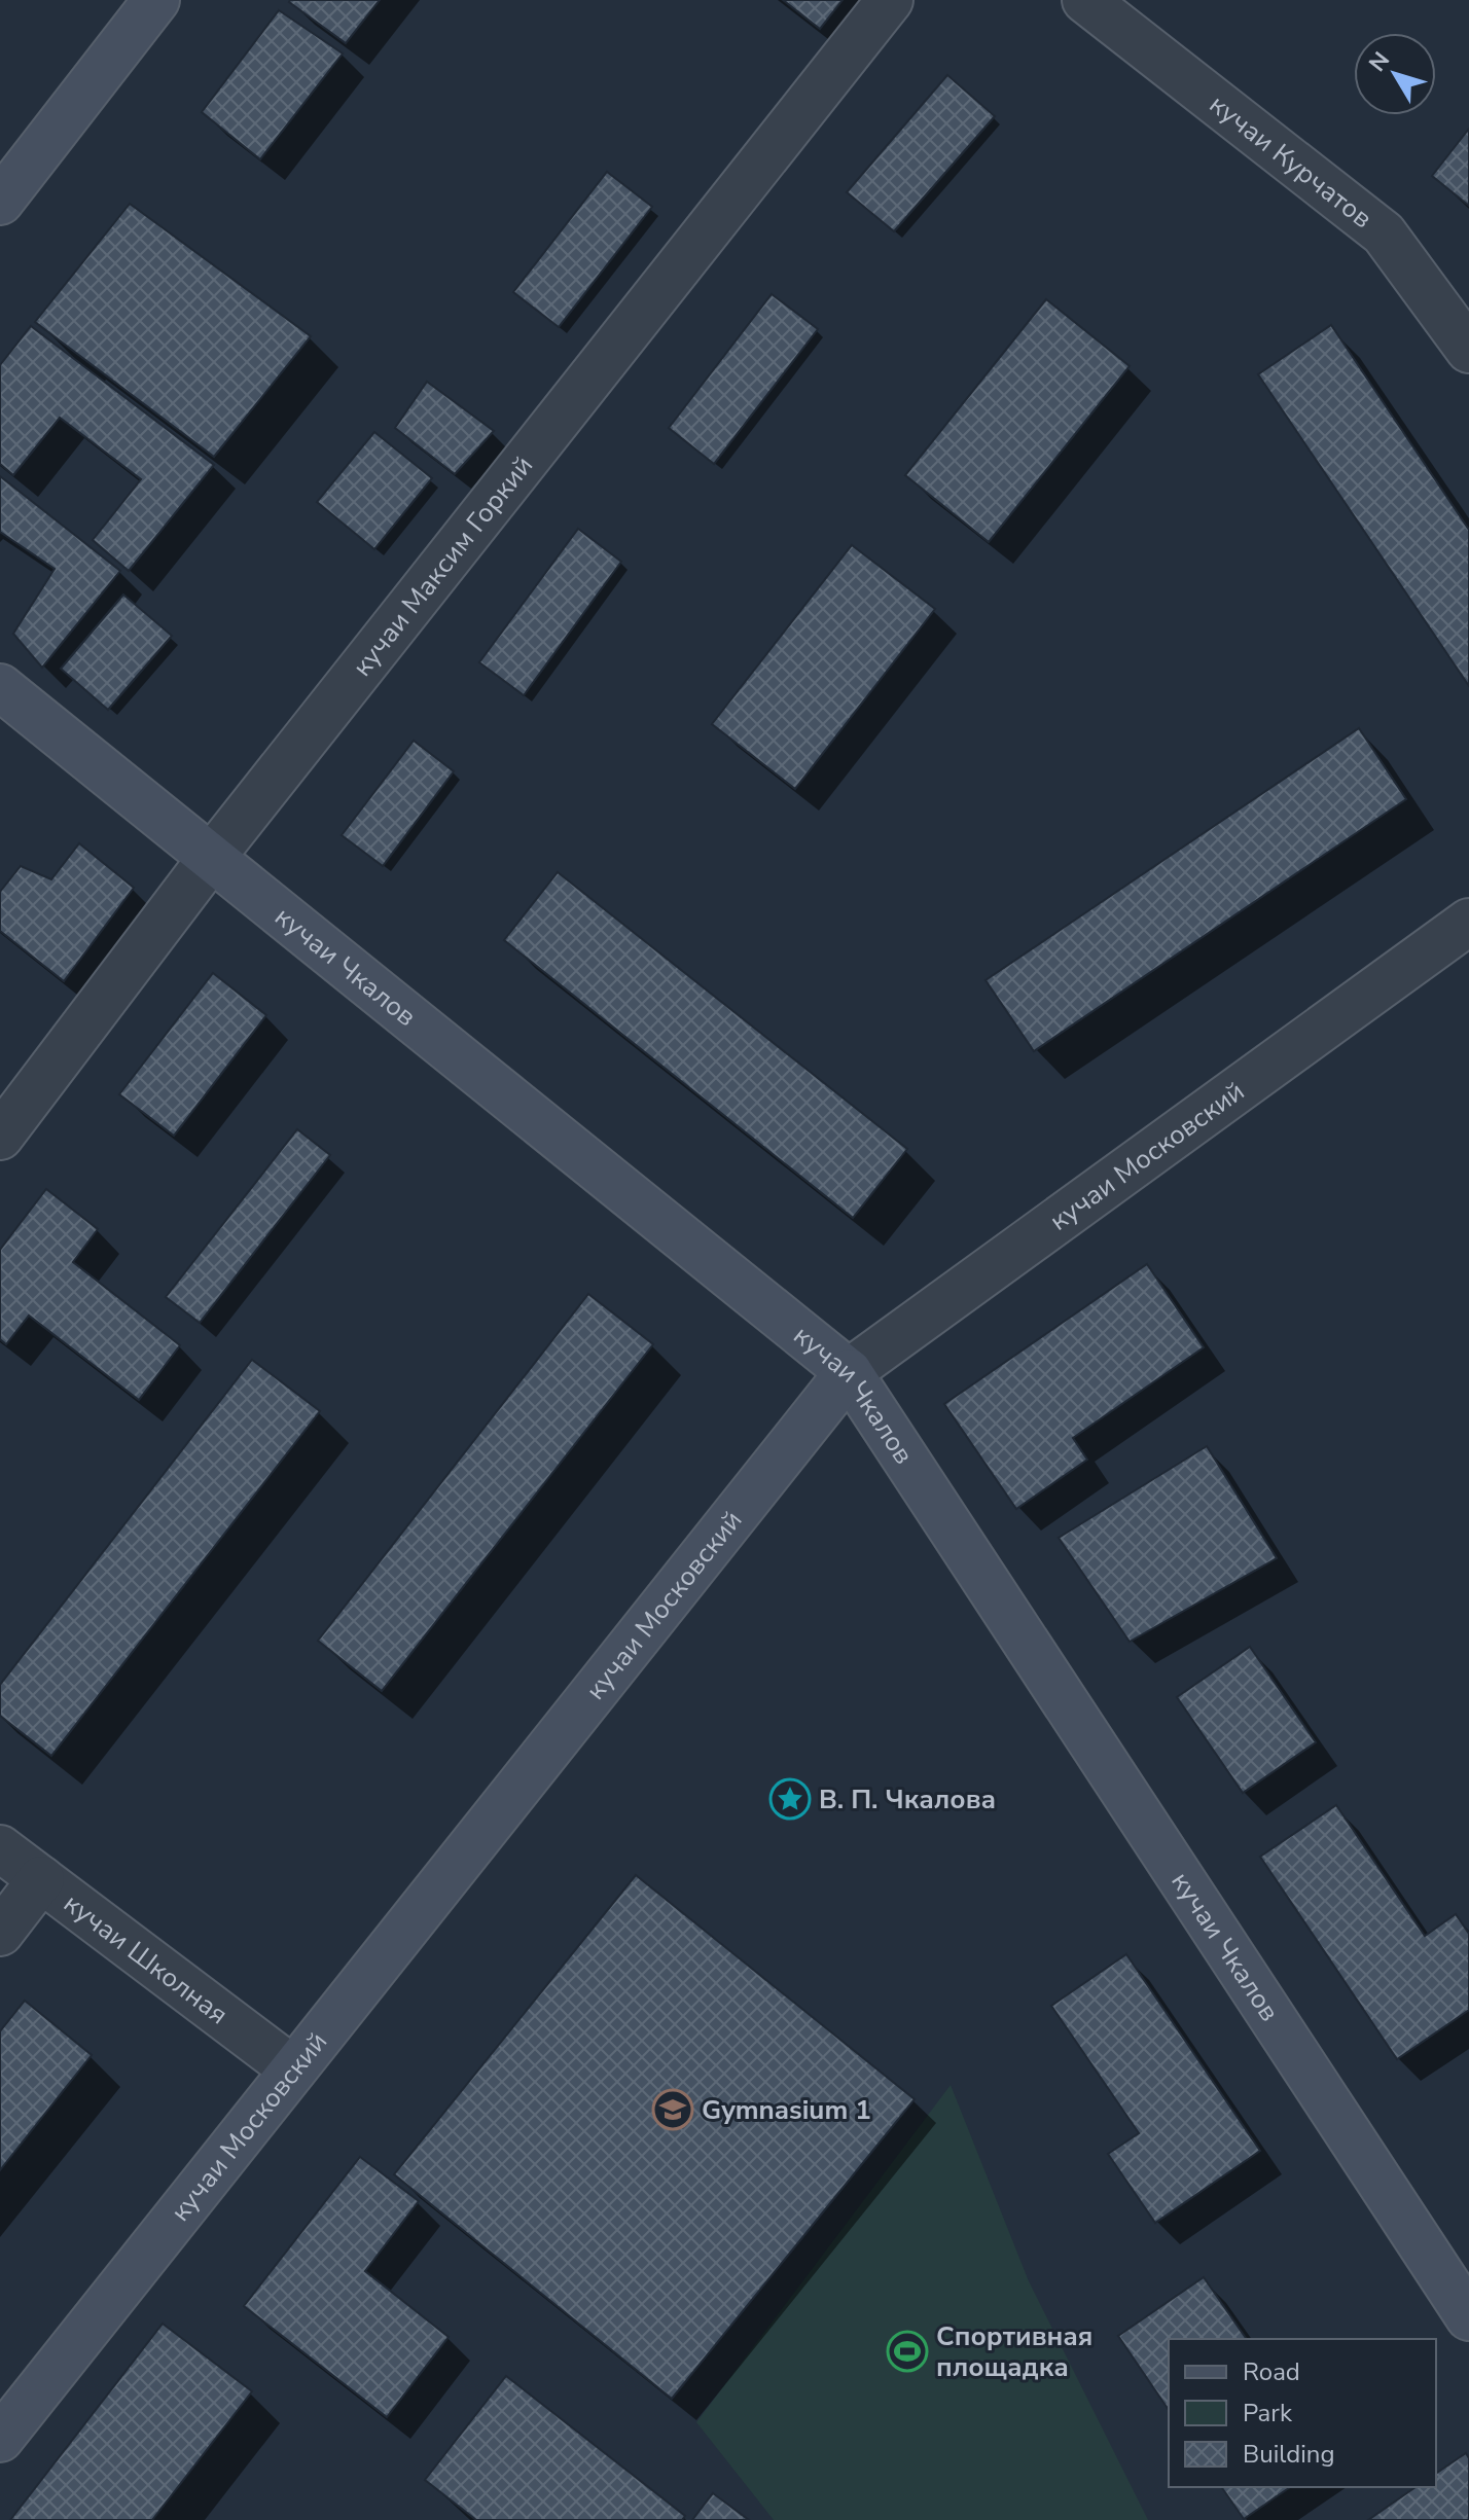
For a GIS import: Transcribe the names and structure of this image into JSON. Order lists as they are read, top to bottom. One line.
{"streets":{"street":["кучаи Курчатов","кучаи Максим Горкий","кучаи Чкалов","кучаи Московский","кучаи Школная"]},"crossings":[["кучаи Максим Горкий","кучаи Чкалов"],["кучаи Чкалов","кучаи Московский"],["кучаи Московский","кучаи Школная"]],"places":{"place":["В. П. Чкалова"],"school or university":["Gymnasium 1"],"sports":["Спортивная площадка"]},"legend":["Road","Park","Building"],"north":"top left"}
